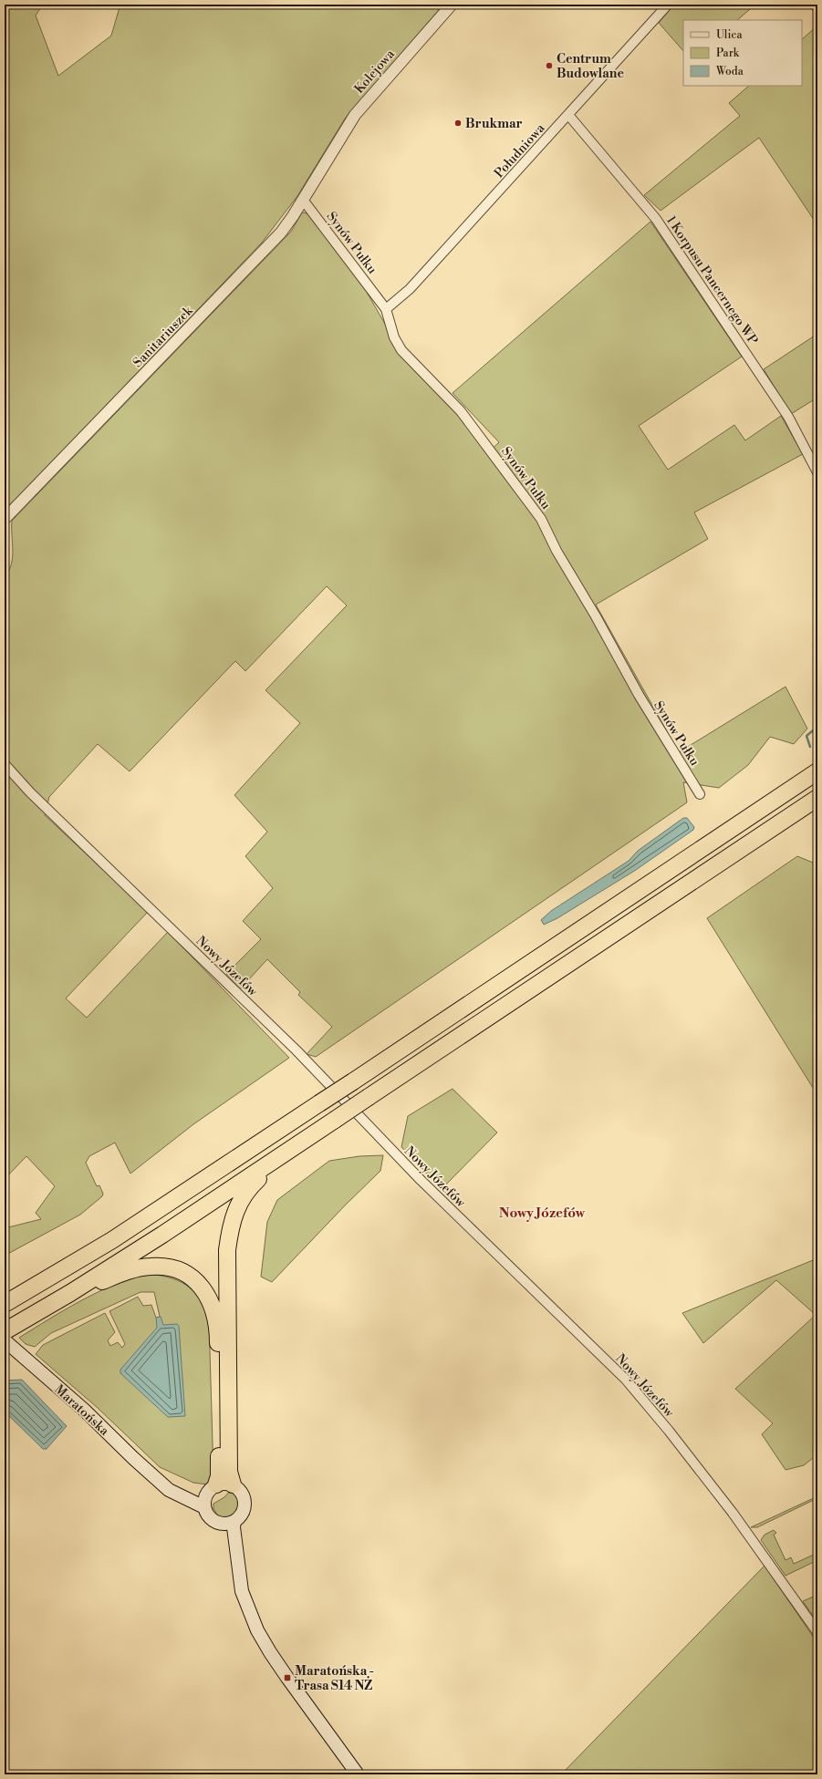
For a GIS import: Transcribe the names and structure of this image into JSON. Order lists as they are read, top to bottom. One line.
{"streets":{"main road":["Maratońska"],"street":["Kolejowa","Południowa","Synów Pułku","1 Korpusu Pancernego WP","Sanitariuszek","Nowy Józefów"]},"crossings":[["Kolejowa","Sanitariuszek"],["Południowa","Synów Pułku"],["Południowa","1 Korpusu Pancernego WP"],["Synów Pułku","Sanitariuszek"]],"districts":["Nowy Józefów"],"places":{"other":["Centrum Budowlane","Brukmar"],"transit":["Maratońska - Trasa S14 NŻ"]},"legend":["Ulica","Park","Woda"]}
